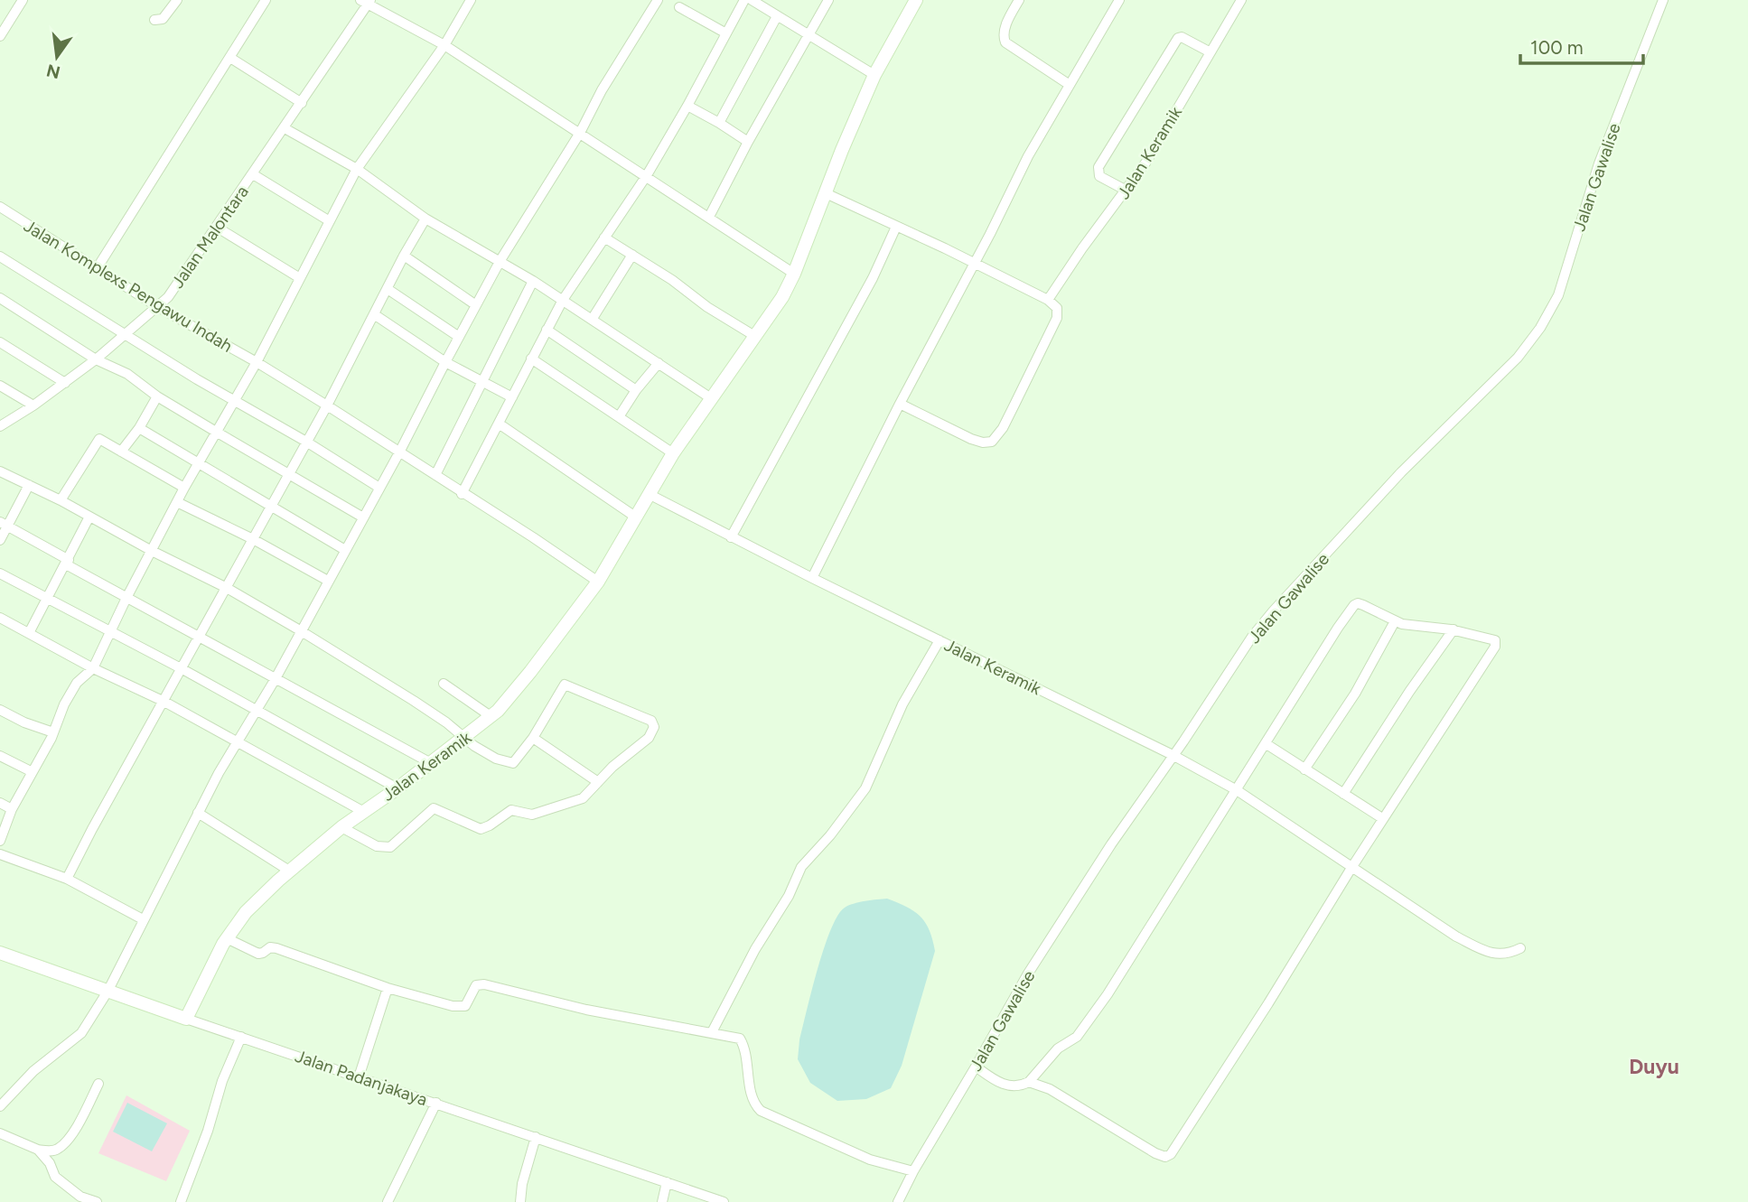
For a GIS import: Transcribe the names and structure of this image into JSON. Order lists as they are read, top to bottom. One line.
{"streets":{"street":["Jalan Keramik","Jalan Gawalise","Jalan Malontara","Jalan Komplexs Pengawu Indah","Jalan Padanjakaya"]},"crossings":[["Jalan Keramik","Jalan Gawalise"],["Jalan Keramik","Jalan Komplexs Pengawu Indah"],["Jalan Keramik","Jalan Padanjakaya"],["Jalan Malontara","Jalan Komplexs Pengawu Indah"]],"districts":["Duyu"],"scale_bar":"100 m","north":"bottom"}
